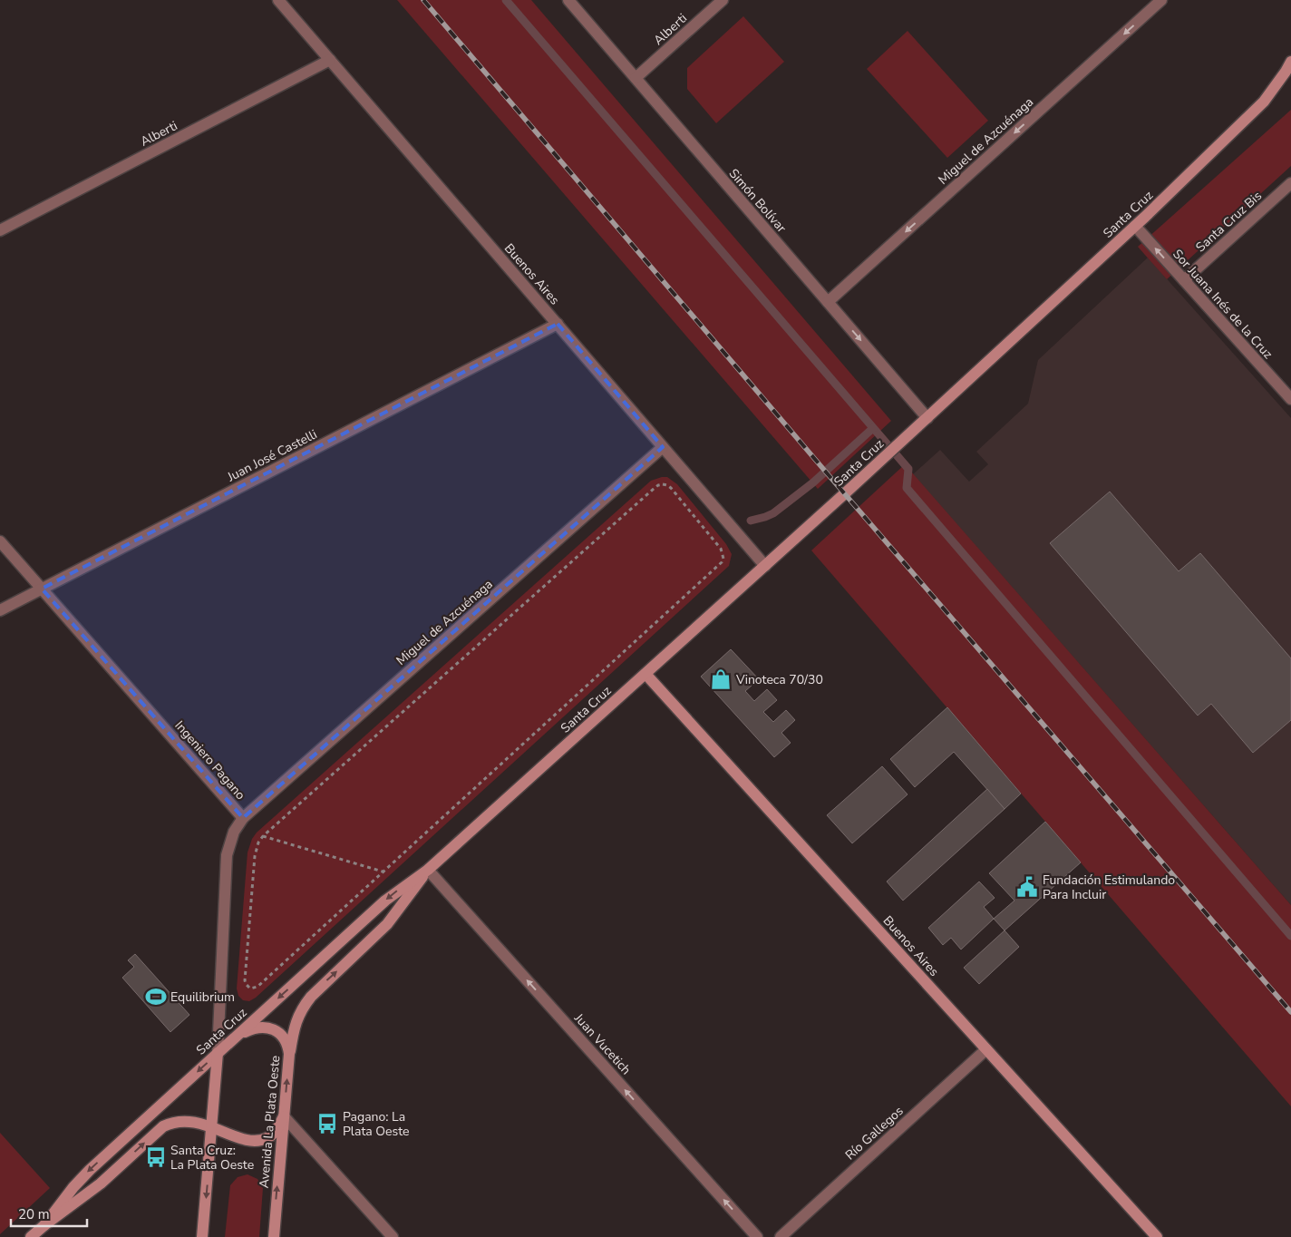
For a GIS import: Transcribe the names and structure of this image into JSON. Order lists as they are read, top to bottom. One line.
{"streets":{"main road":["Santa Cruz","Buenos Aires","Avenida La Plata Oeste"],"street":["Alberti","Miguel de Azcuénaga","Simón Bolívar","Santa Cruz Bis","Sor Juana Inés de la Cruz","Juan José Castelli","Ingeniero Pagano","Juan Vucetich","Río Gallegos"]},"crossings":[["Alberti","Simón Bolívar"],["Alberti","Buenos Aires"],["Miguel de Azcuénaga","Simón Bolívar"],["Miguel de Azcuénaga","Buenos Aires"],["Miguel de Azcuénaga","Ingeniero Pagano"],["Simón Bolívar","Santa Cruz"],["Santa Cruz","Buenos Aires"],["Santa Cruz","Sor Juana Inés de la Cruz"],["Santa Cruz","Ingeniero Pagano"],["Santa Cruz","Juan Vucetich"],["Santa Cruz","Avenida La Plata Oeste"],["Santa Cruz Bis","Sor Juana Inés de la Cruz"],["Buenos Aires","Juan José Castelli"],["Buenos Aires","Río Gallegos"],["Juan José Castelli","Ingeniero Pagano"],["Ingeniero Pagano","Avenida La Plata Oeste"]],"one_way":["Miguel de Azcuénaga","Juan Vucetich"],"places":{"shop":["Vinoteca 70/30"],"public building":["Fundación Estimulando Para Incluir"],"sports":["Equilibrium"],"bus stop":["Pagano: La Plata Oeste","Santa Cruz: La Plata Oeste"]},"scale_bar":"20 m"}
